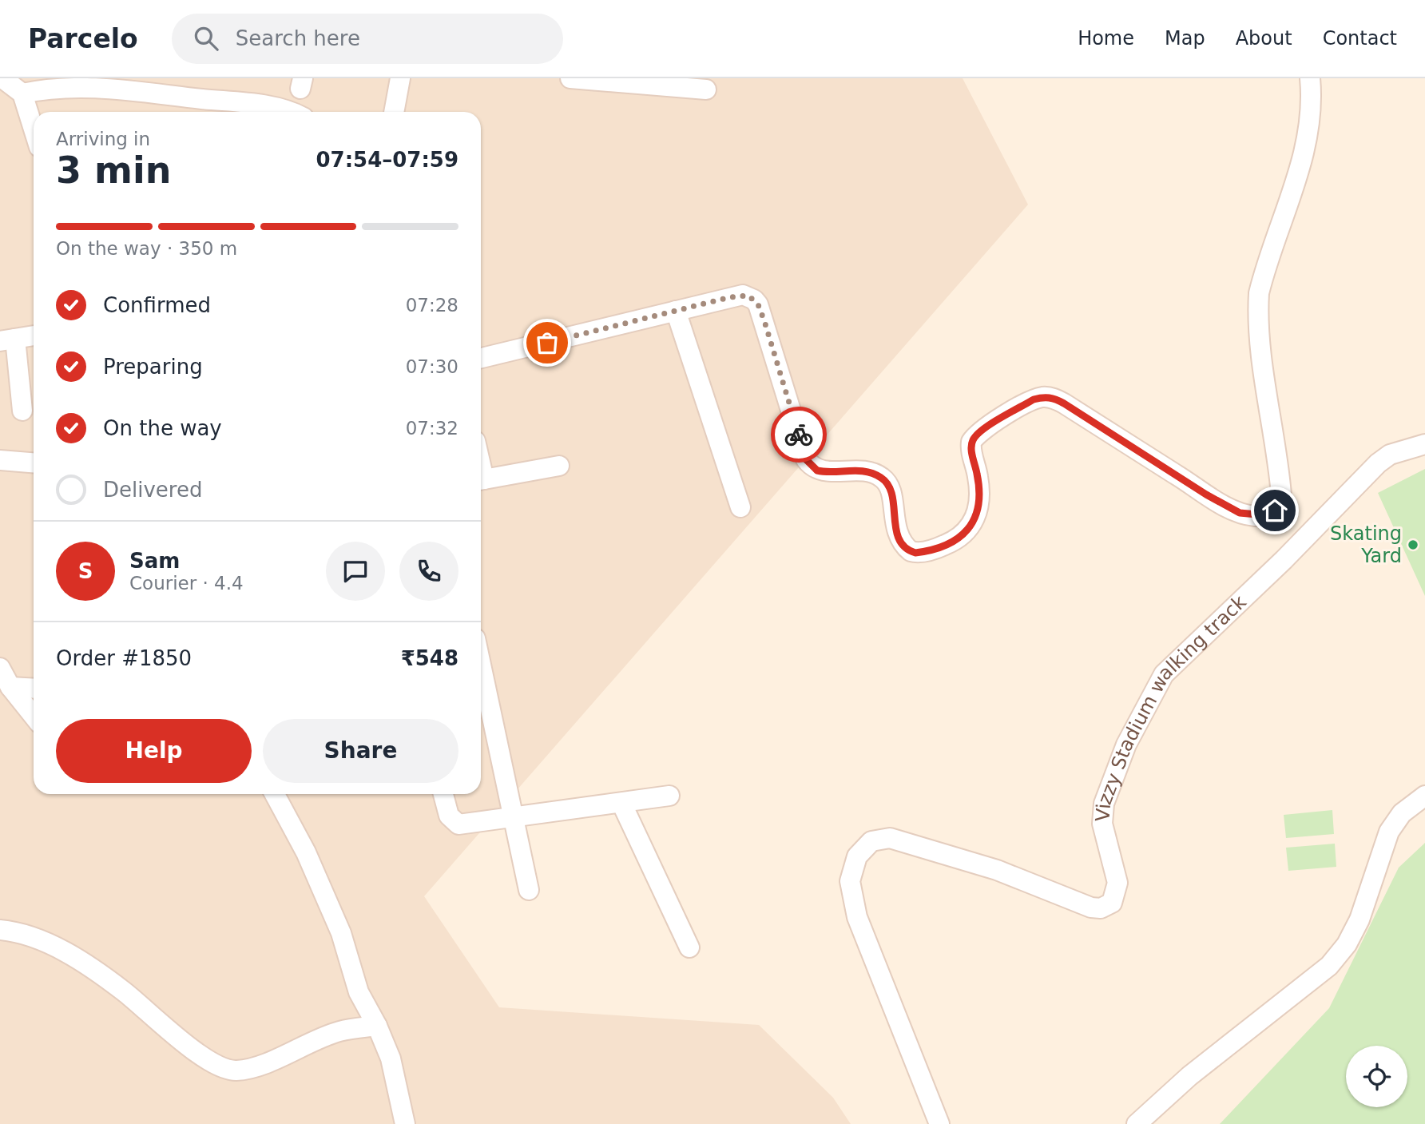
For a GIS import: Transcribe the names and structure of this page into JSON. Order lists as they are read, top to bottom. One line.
{"streets":{"street":["Vizzy Stadium walking track"]},"places":["Skating Yard"],"page":{"header":"Parcelo","search":"Search here","nav":["Home","Map","About","Contact"],"heading":["3 min","Arriving in","07:54–07:59"],"panel":["Sam","Courier · 4.4","Order #1850","₹548"],"bar":"On the way · 350 m","list":[["Confirmed","07:28"],["Preparing","07:30"],["On the way","07:32"],"Delivered"],"round":"S","buttons":["Help","Share"]}}
